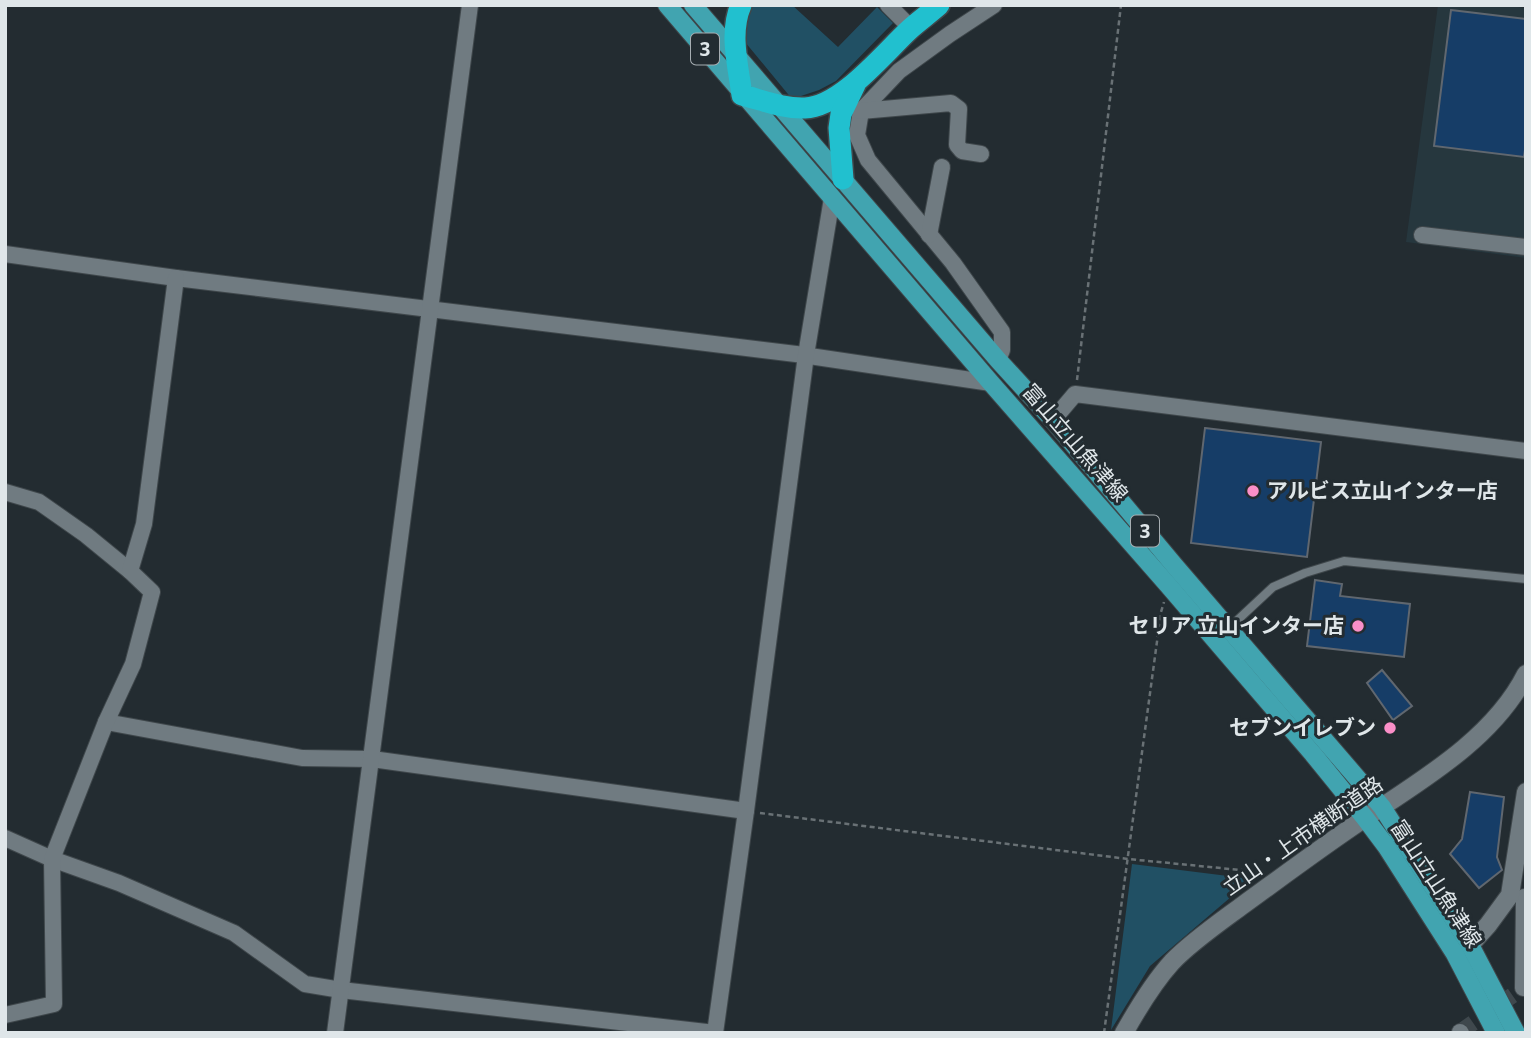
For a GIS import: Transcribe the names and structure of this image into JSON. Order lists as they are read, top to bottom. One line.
{"streets":{"main road":["3","富山立山魚津線"],"street":["立山・上市横断道路"]},"crossings":[["富山立山魚津線","立山・上市横断道路"]],"places":["アルビス立山インター店","セリア 立山インター店","セブンイレブン"]}
